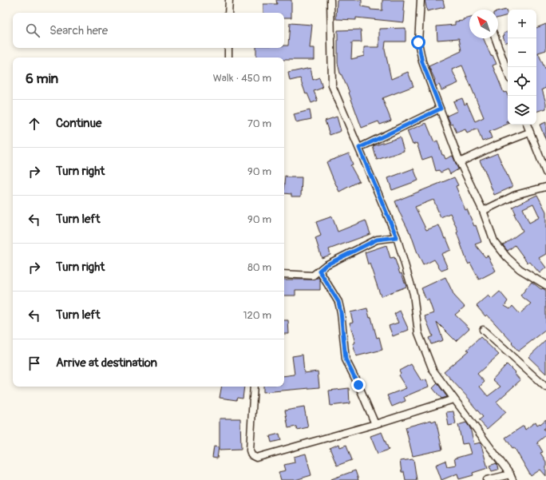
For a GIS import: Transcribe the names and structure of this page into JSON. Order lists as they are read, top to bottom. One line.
{"north":"top left","page":{"map_buttons":["+","−"],"search":"Search here","heading":["6 min","Walk · 450 m"],"list":[["Continue","70 m"],["Turn right","90 m"],["Turn left","90 m"],["Turn right","80 m"],["Turn left","120 m"],"Arrive at destination"]}}
